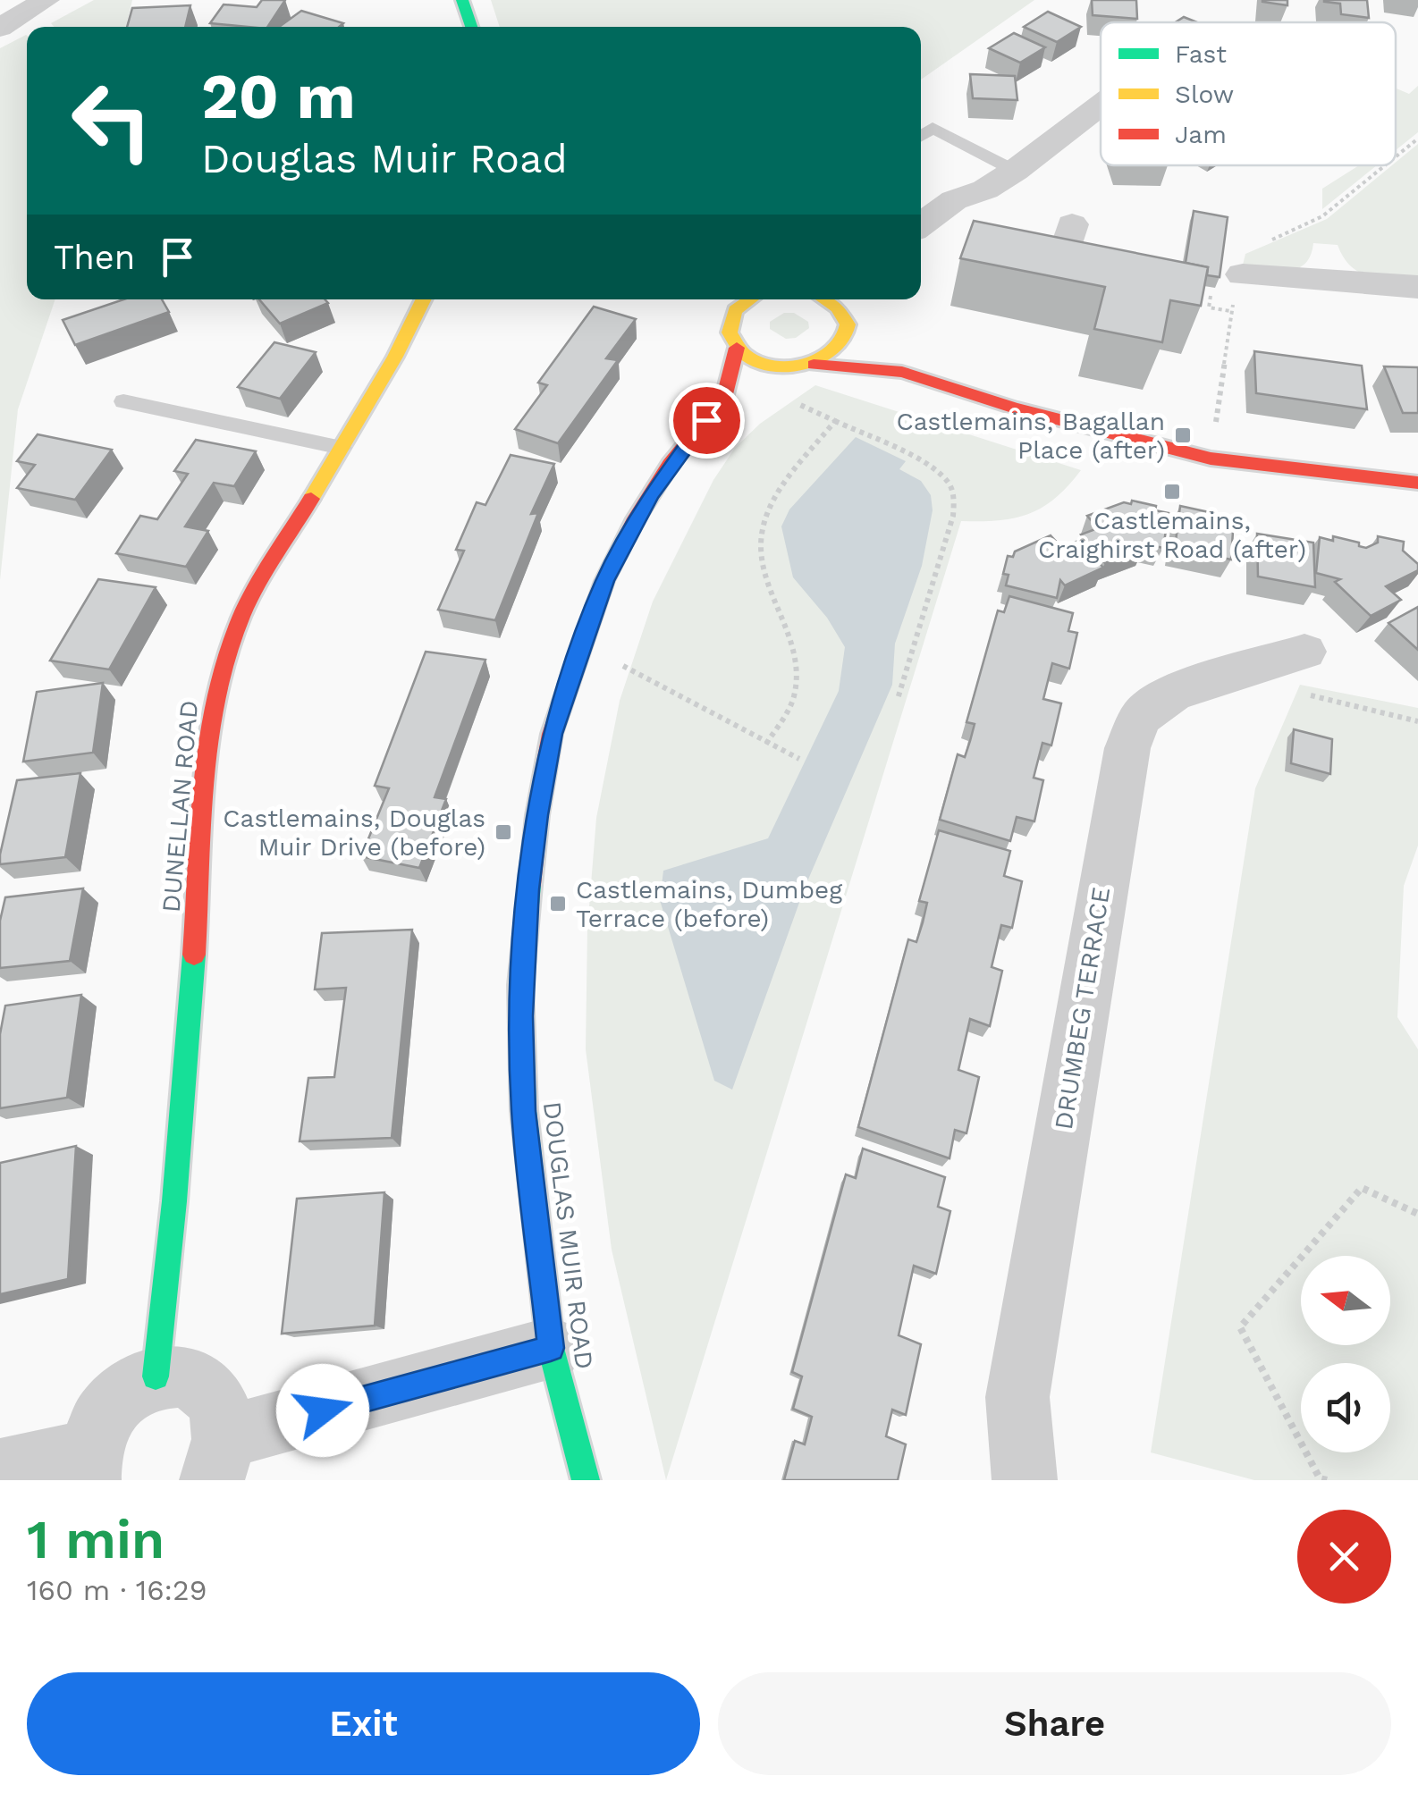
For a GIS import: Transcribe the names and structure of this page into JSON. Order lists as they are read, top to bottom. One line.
{"streets":{"street":["DUNELLAN ROAD","DRUMBEG TERRACE","DOUGLAS MUIR ROAD"]},"places":{"transit":["Castlemains, Bagallan Place (after)","Castlemains, Craighirst Road (after)","Castlemains, Douglas Muir Drive (before)","Castlemains, Dumbeg Terrace (before)"]},"legend":["Fast","Slow","Jam"],"north":"left","page":{"turn":["20 m","Douglas Muir Road"],"then":"Then","heading":["1 min","160 m · 16:29"],"buttons":["Exit","Share"]}}
